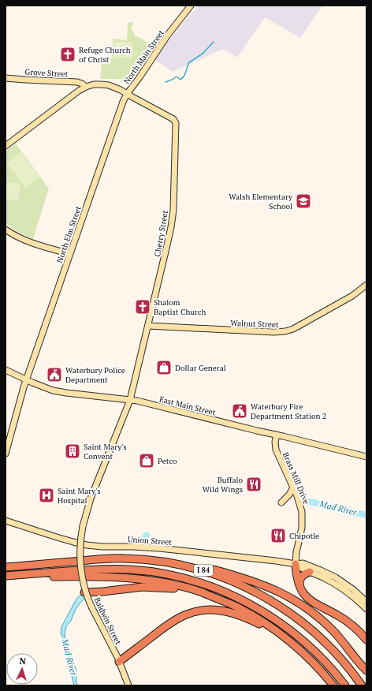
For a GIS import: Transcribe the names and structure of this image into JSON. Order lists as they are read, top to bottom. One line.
{"streets":{"highway":["I 84"],"main road":["North Main Street","Grove Street","Cherry Street","North Elm Street","Walnut Street","East Main Street","Brass Mill Drive","Union Street","Baldwin Street"]},"crossings":[["North Main Street","Grove Street"],["North Main Street","Cherry Street"],["North Main Street","North Elm Street"],["Cherry Street","North Elm Street"],["Cherry Street","Walnut Street"],["Cherry Street","East Main Street"],["Cherry Street","Baldwin Street"],["North Elm Street","East Main Street"],["East Main Street","Brass Mill Drive"],["East Main Street","Baldwin Street"],["Brass Mill Drive","Union Street"]],"water":["Mad River"],"places":{"church":["Refuge Church of Christ","Shalom Baptist Church"],"school or university":["Walsh Elementary School"],"shop":["Dollar General","Petco"],"public building":["Waterbury Police Department","Waterbury Fire Department Station 2"],"building":["Saint Mary's Convent"],"restaurant":["Buffalo Wild Wings","Chipotle"],"hospital":["Saint Mary's Hospital"]},"north":"top"}
